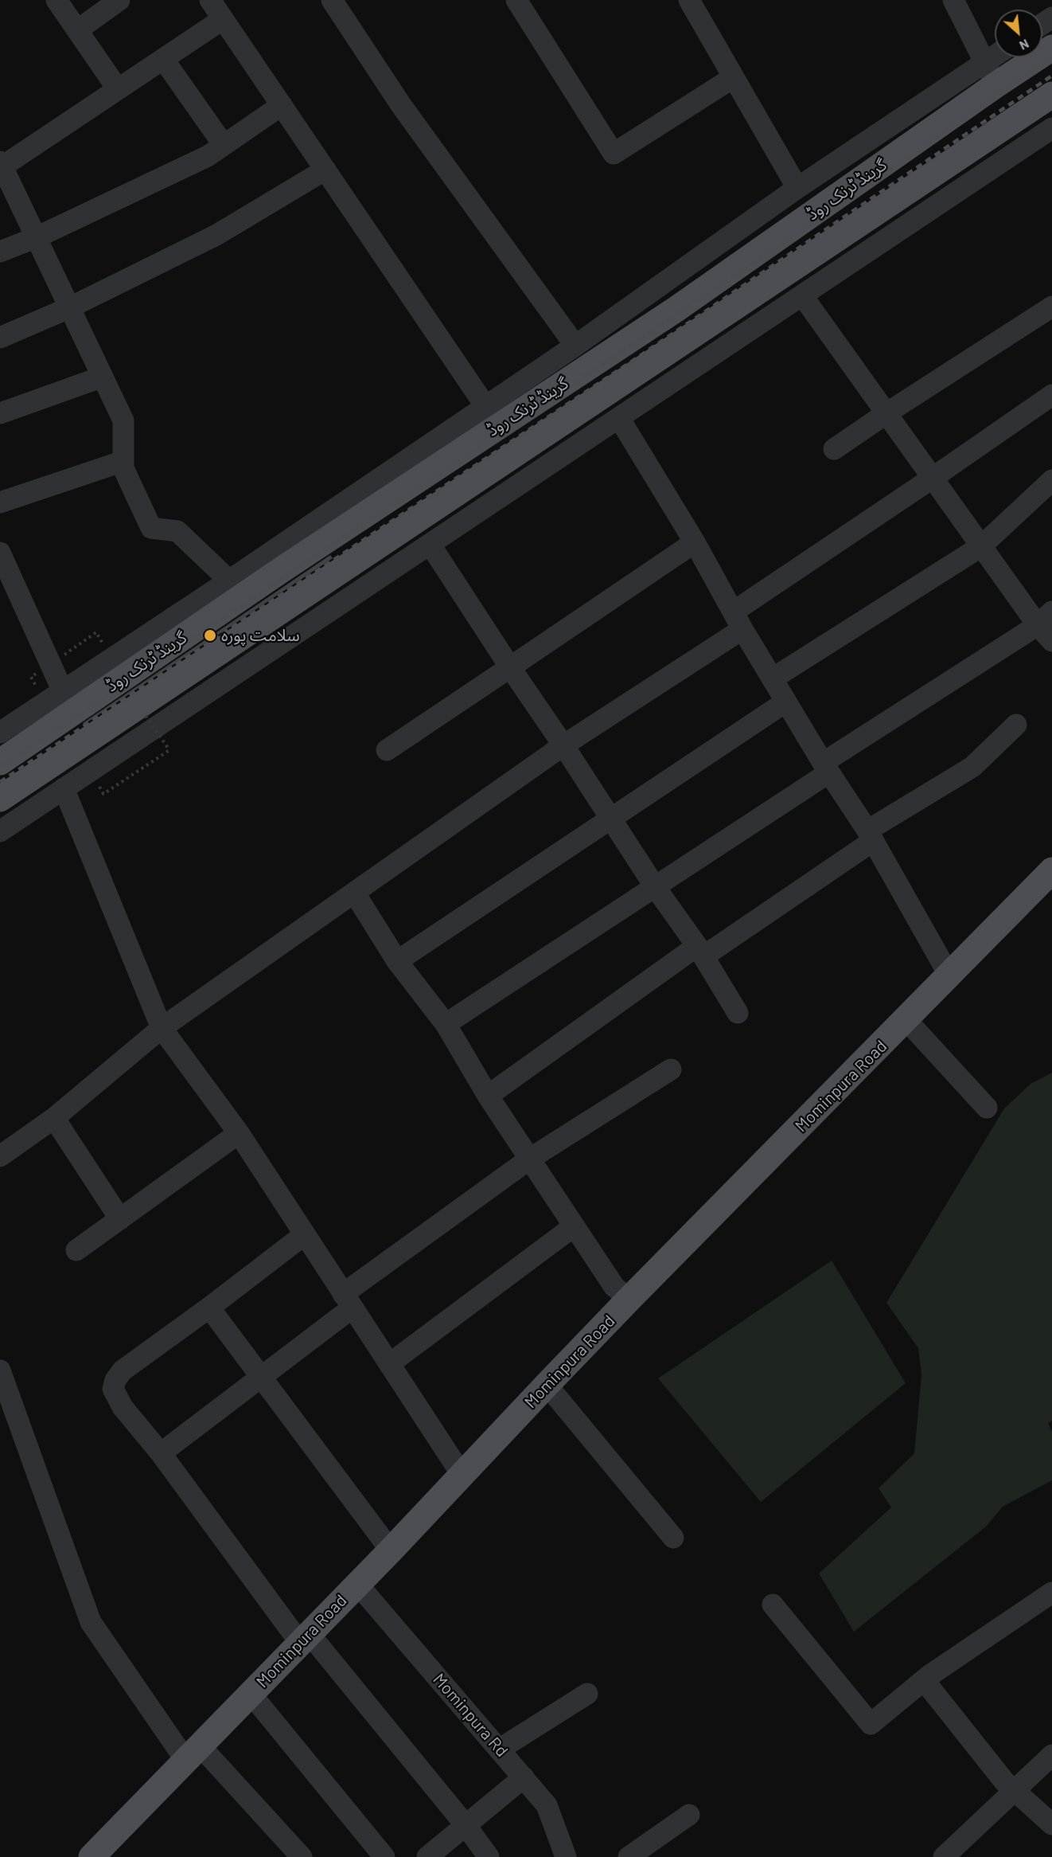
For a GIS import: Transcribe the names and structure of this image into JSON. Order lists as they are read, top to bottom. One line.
{"streets":{"main road":["گرینڈ ٹرنک روڈ","Mominpura Road"],"street":["Mominpura Rd"]},"crossings":[["Mominpura Road","Mominpura Rd"]],"places":["سلامت پورہ"],"north":"bottom right"}
